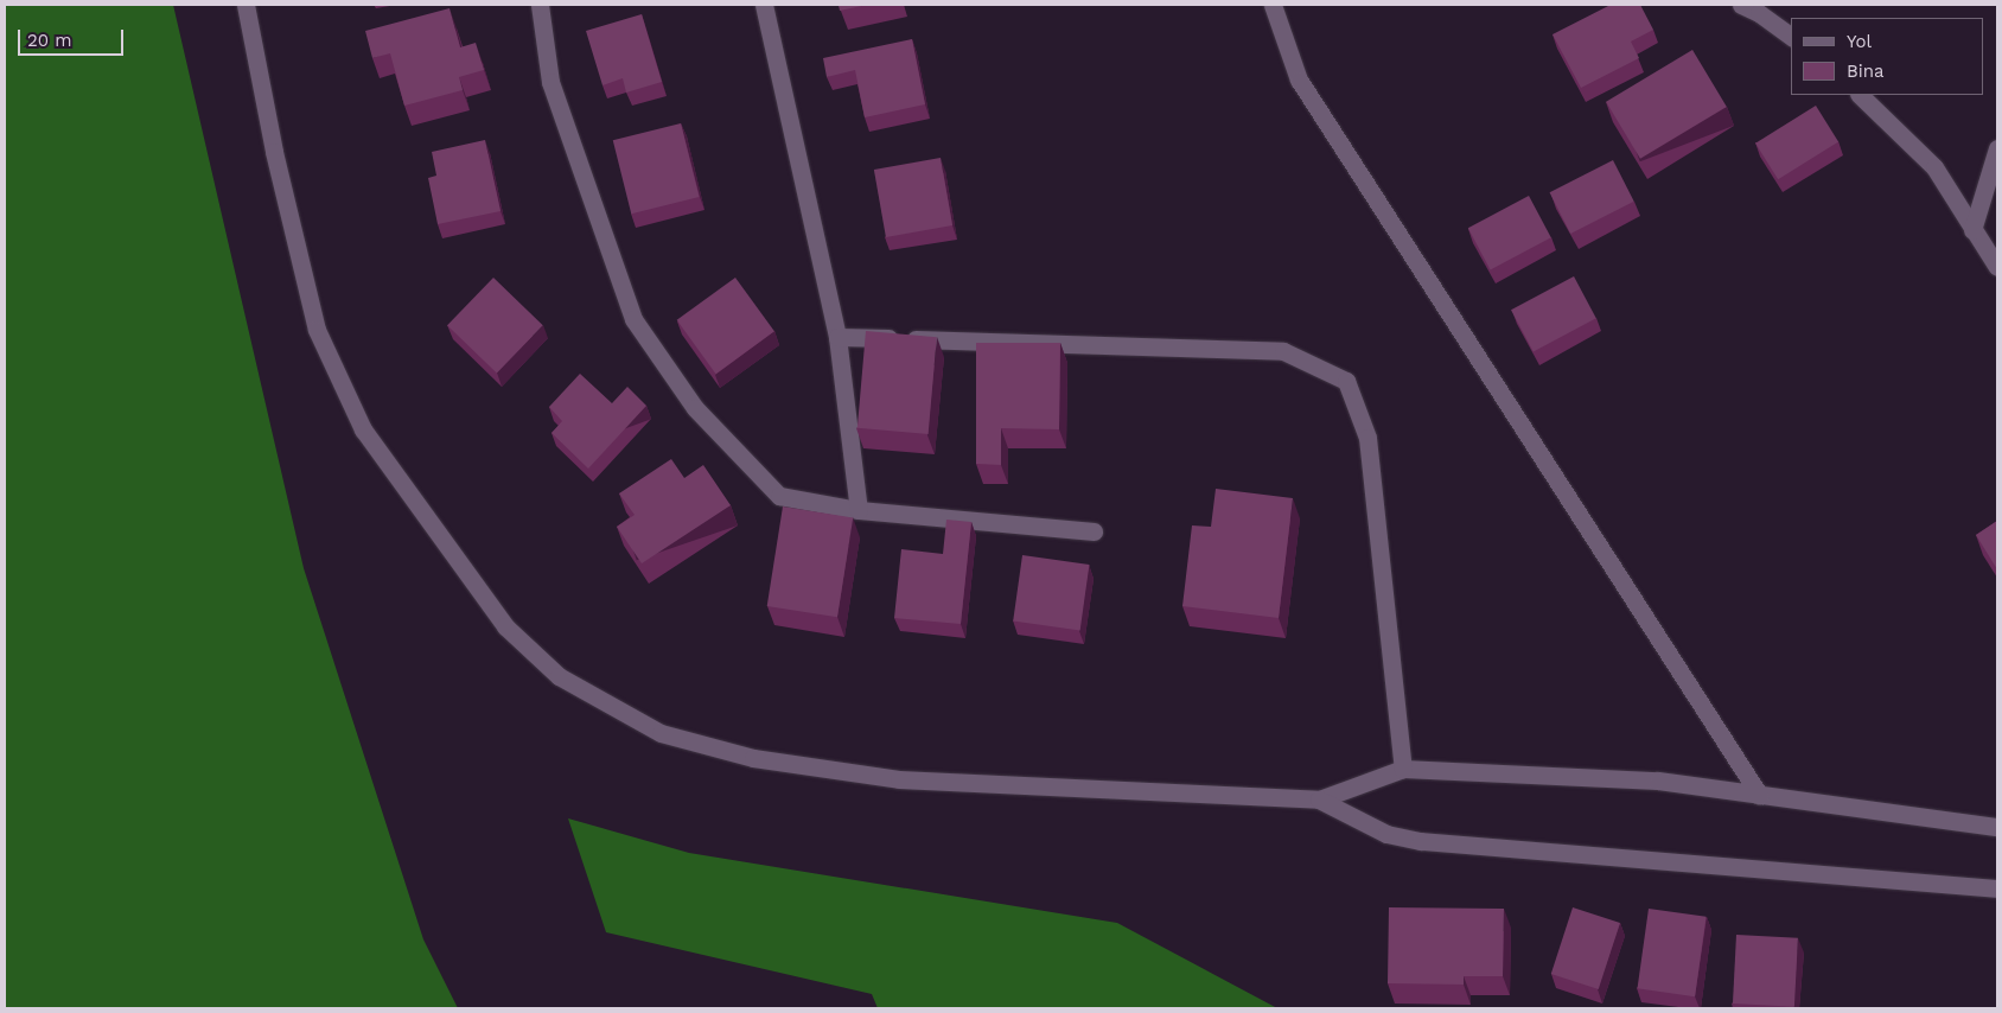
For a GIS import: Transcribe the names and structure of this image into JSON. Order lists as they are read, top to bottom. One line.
{"legend":["Yol","Bina"],"scale_bar":"20 m"}
